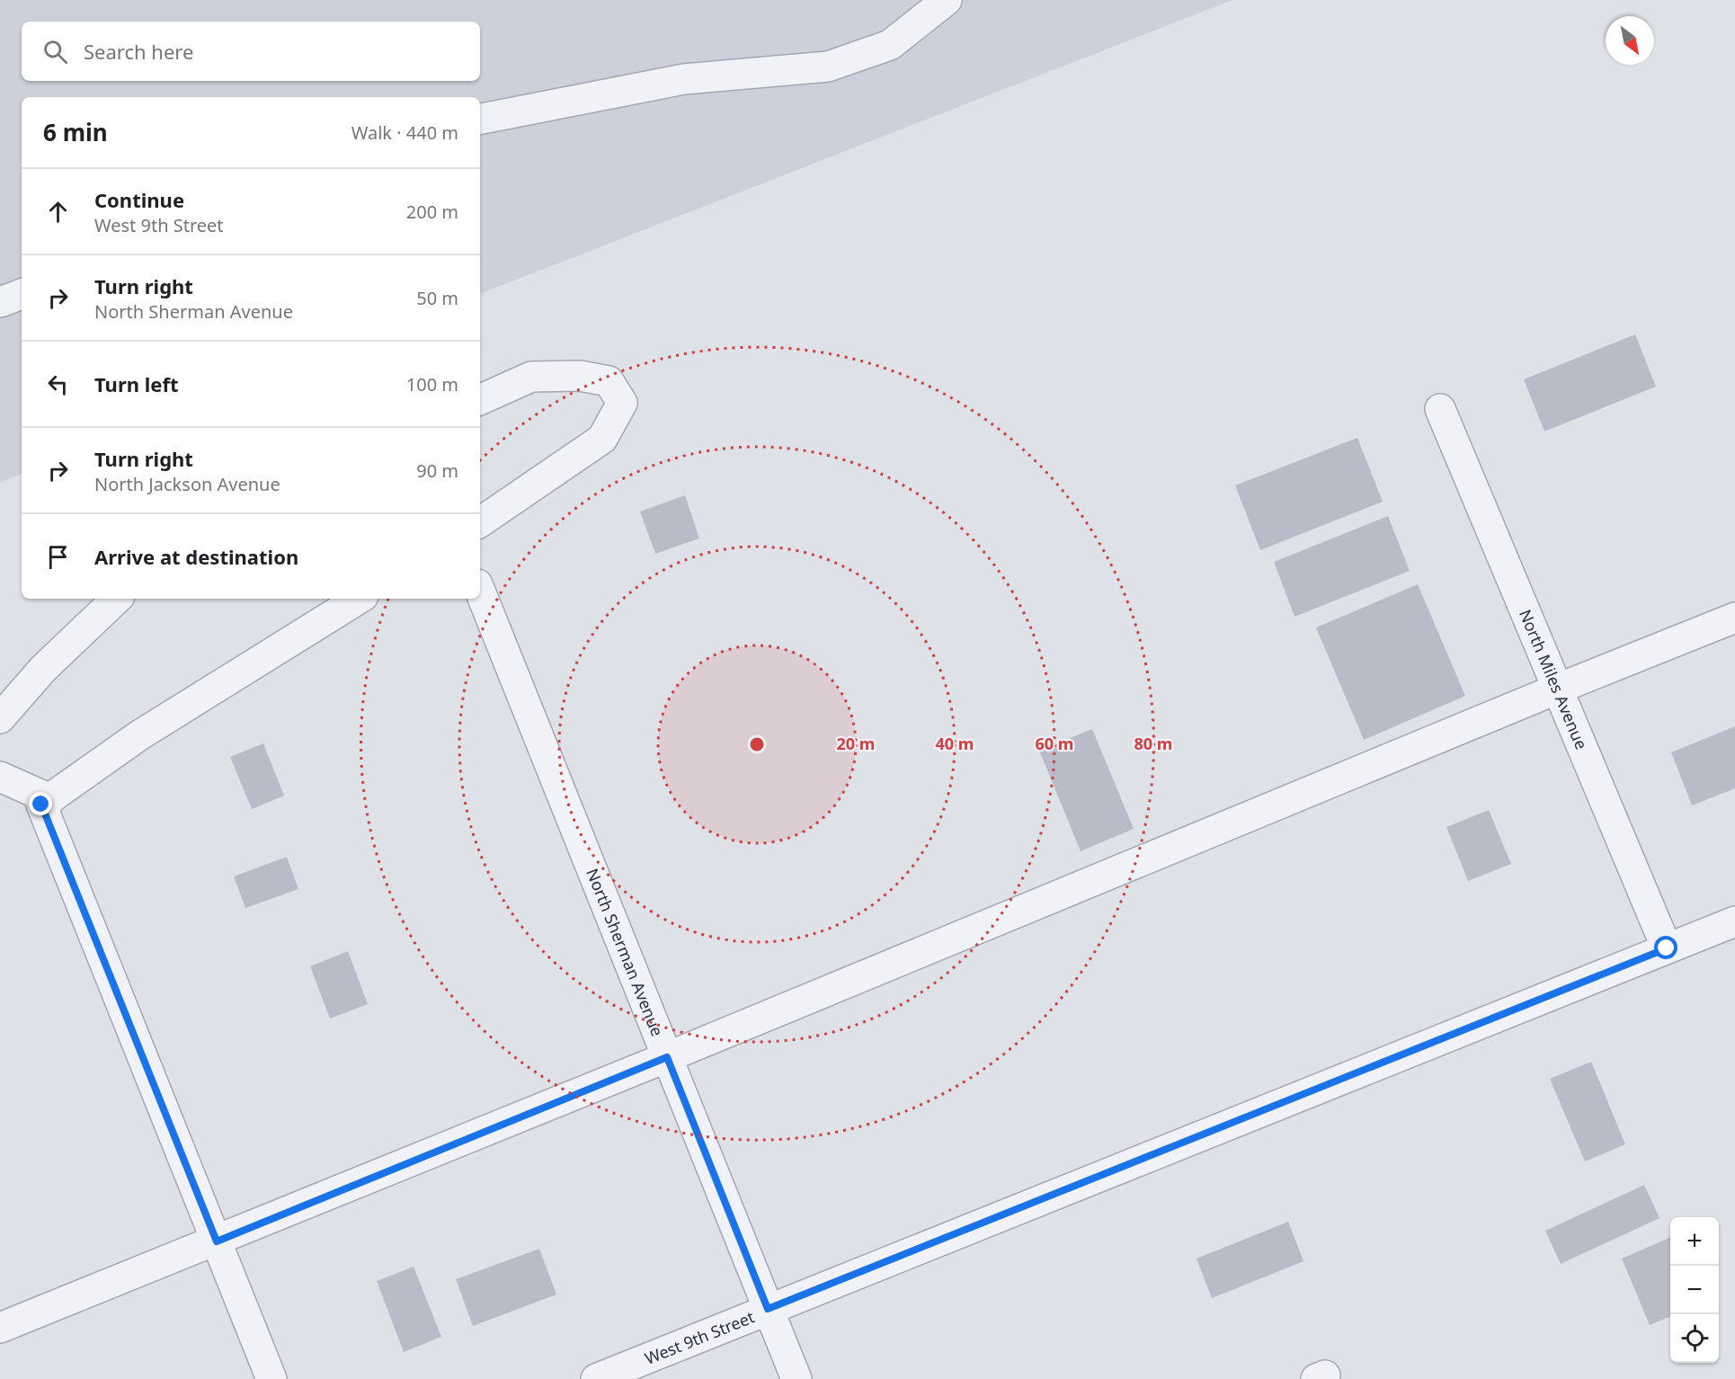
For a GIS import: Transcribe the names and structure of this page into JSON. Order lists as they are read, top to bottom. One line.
{"streets":{"street":["North Miles Avenue","North Sherman Avenue","West 9th Street"]},"crossings":[["North Miles Avenue","West 9th Street"],["North Sherman Avenue","West 9th Street"]],"north":"bottom right","page":{"search":"Search here","heading":["6 min","Walk · 440 m"],"list":[["Continue","West 9th Street","200 m"],["Turn right","North Sherman Avenue","50 m"],["Turn left","100 m"],["Turn right","North Jackson Avenue","90 m"],"Arrive at destination"],"map_buttons":["+","−"]},"rings":["20 m","40 m","60 m","80 m"]}
